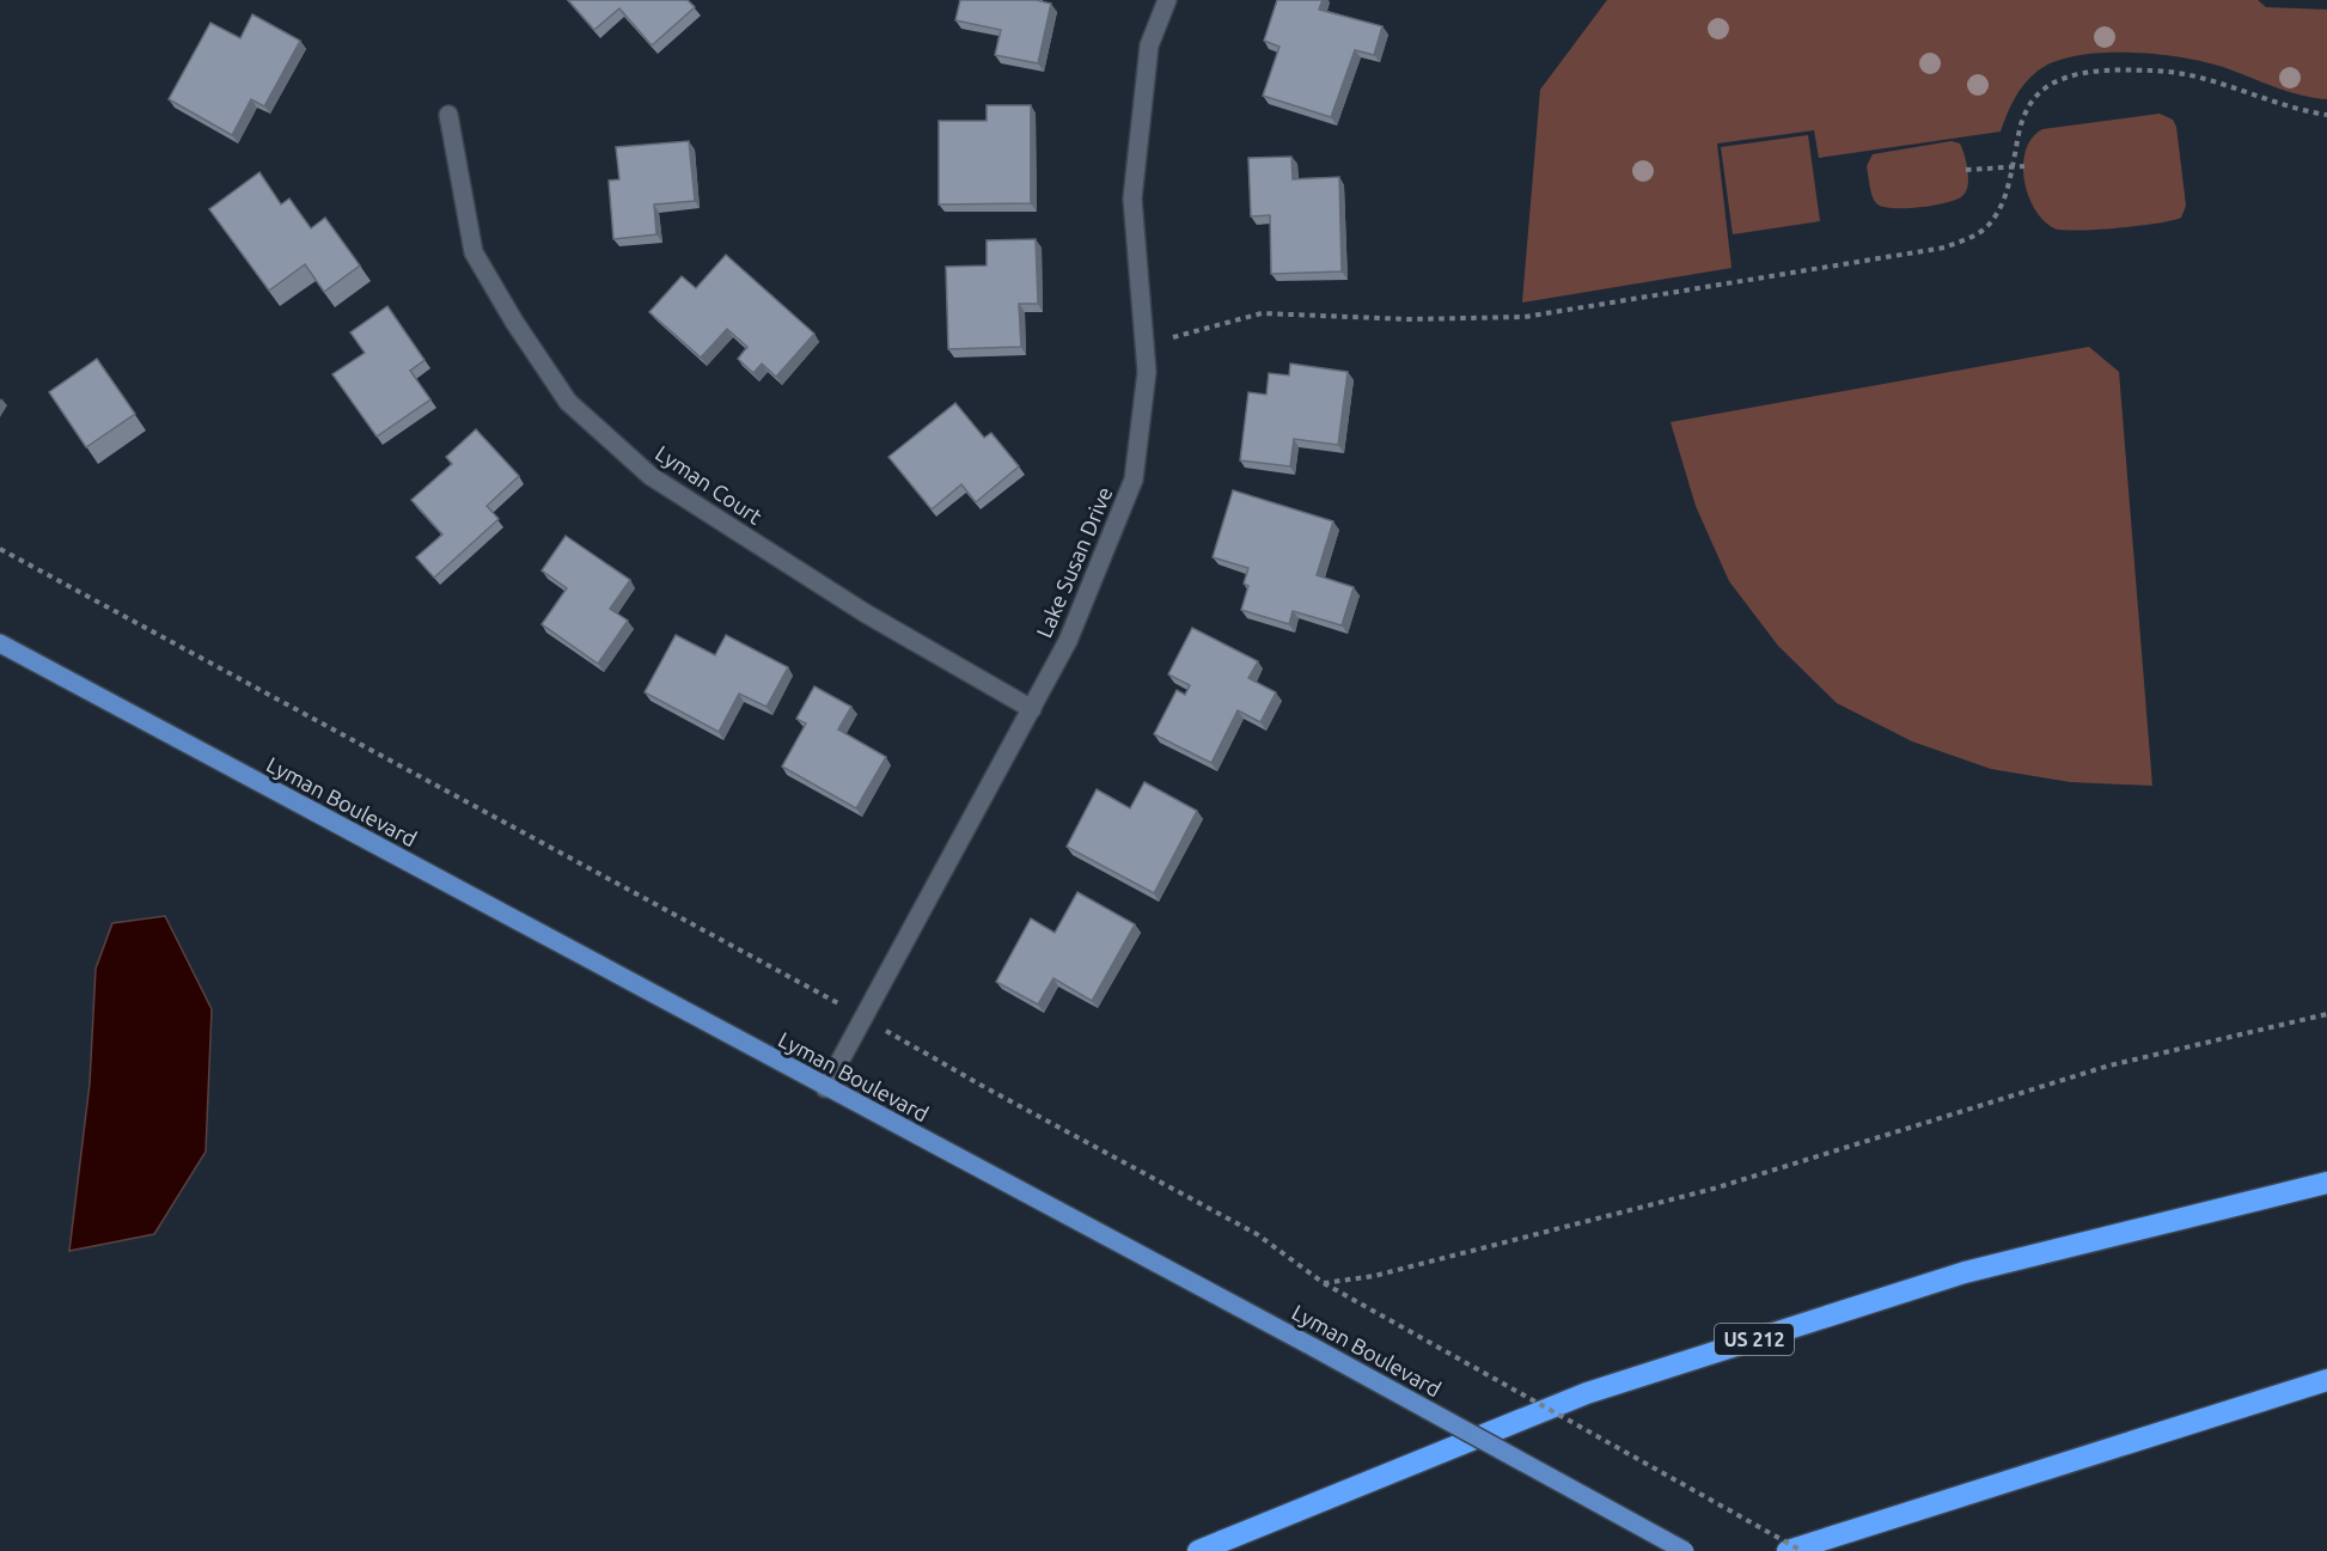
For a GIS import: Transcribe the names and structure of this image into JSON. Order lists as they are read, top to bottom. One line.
{"streets":{"highway":["US 212"],"main road":["Lyman Boulevard"],"street":["Lyman Court","Lake Susan Drive"]},"crossings":[["Lyman Court","Lake Susan Drive"],["Lake Susan Drive","Lyman Boulevard"]]}
